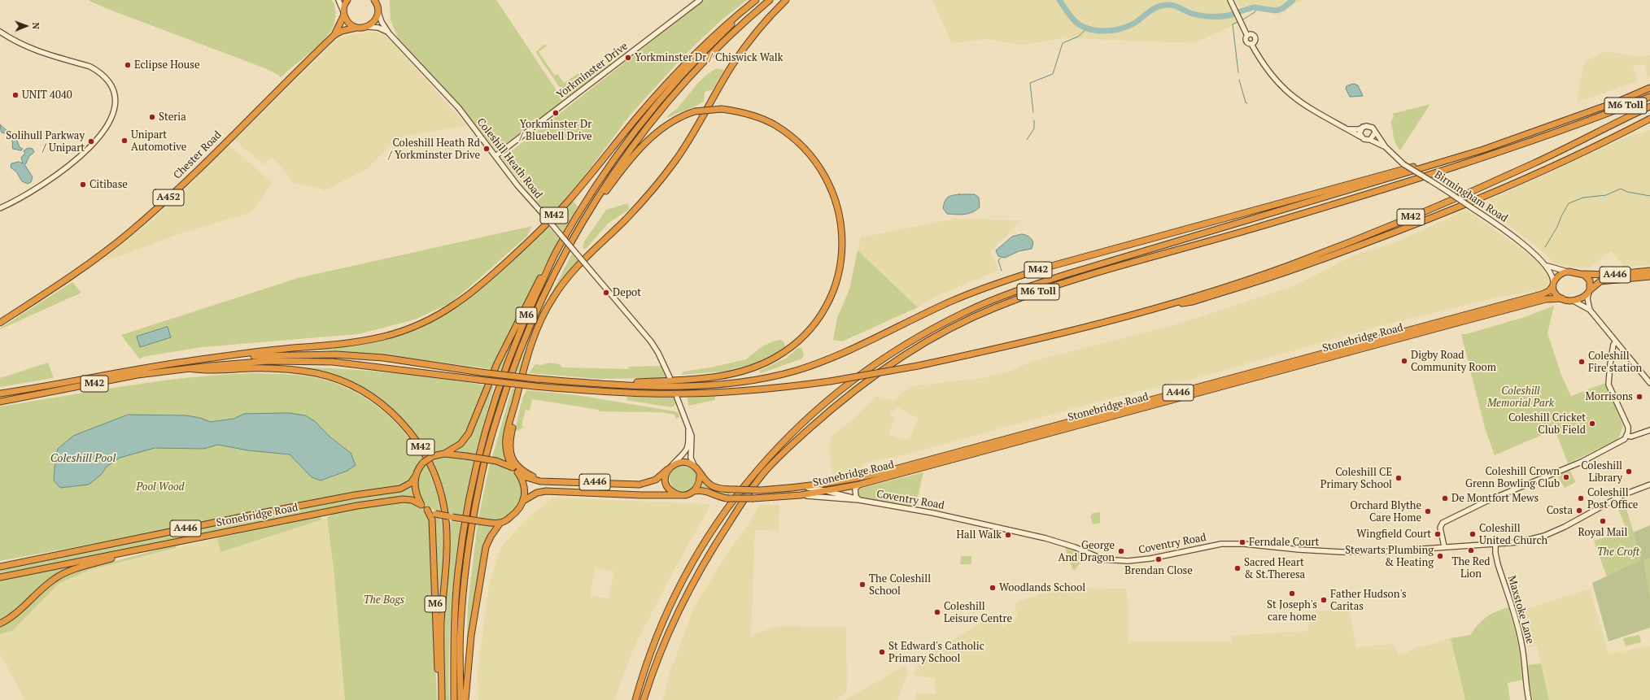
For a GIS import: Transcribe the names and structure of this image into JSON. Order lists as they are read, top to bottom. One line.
{"streets":{"highway":["M6 Toll","Chester Road","A452","M42","A446","M6","Stonebridge Road"],"street":["Yorkminster Drive","Coleshill Heath Road","Birmingham Road","Coventry Road","Maxstoke Lane"]},"crossings":[["Yorkminster Drive","Coleshill Heath Road"],["M6 Toll","M42"],["Chester Road","Coleshill Heath Road"],["Birmingham Road","A446"],["Birmingham Road","Stonebridge Road"],["M42","M6"],["A446","M6"],["A446","Stonebridge Road"],["M6","Stonebridge Road"],["Coventry Road","Maxstoke Lane"]],"water":["Coleshill Pool"],"parks":["Coleshill Memorial Park","Pool Wood","The Croft","The Bogs"],"places":["Yorkminster Dr / Chiswick Walk","Eclipse House","UNIT 4040","Yorkminster Dr / Bluebell Drive","Steria","Unipart Automotive","Solihull Parkway / Unipart","Coleshill Heath Rd / Yorkminster Drive","Citibase","Depot","Digby Road Community Room","Coleshill Fire station","Morrisons","Coleshill Cricket Club Field","Coleshill Library","Coleshill Crown Grenn Bowling Club","Coleshill CE Primary School","De Montfort Mews","Coleshill Post Office","Costa","Orchard Blythe Care Home","Royal Mail","Wingfield Court","Coleshill United Church","Hall Walk","Ferndale Court","The Red Lion","George And Dragon","Stewarts Plumbing & Heating","Brendan Close","Sacred Heart & St.Theresa","The Coleshill School","Woodlands School","St Joseph's care home","Father Hudson's Caritas","Coleshill Leisure Centre","St Edward's Catholic Primary School"],"north":"right"}
